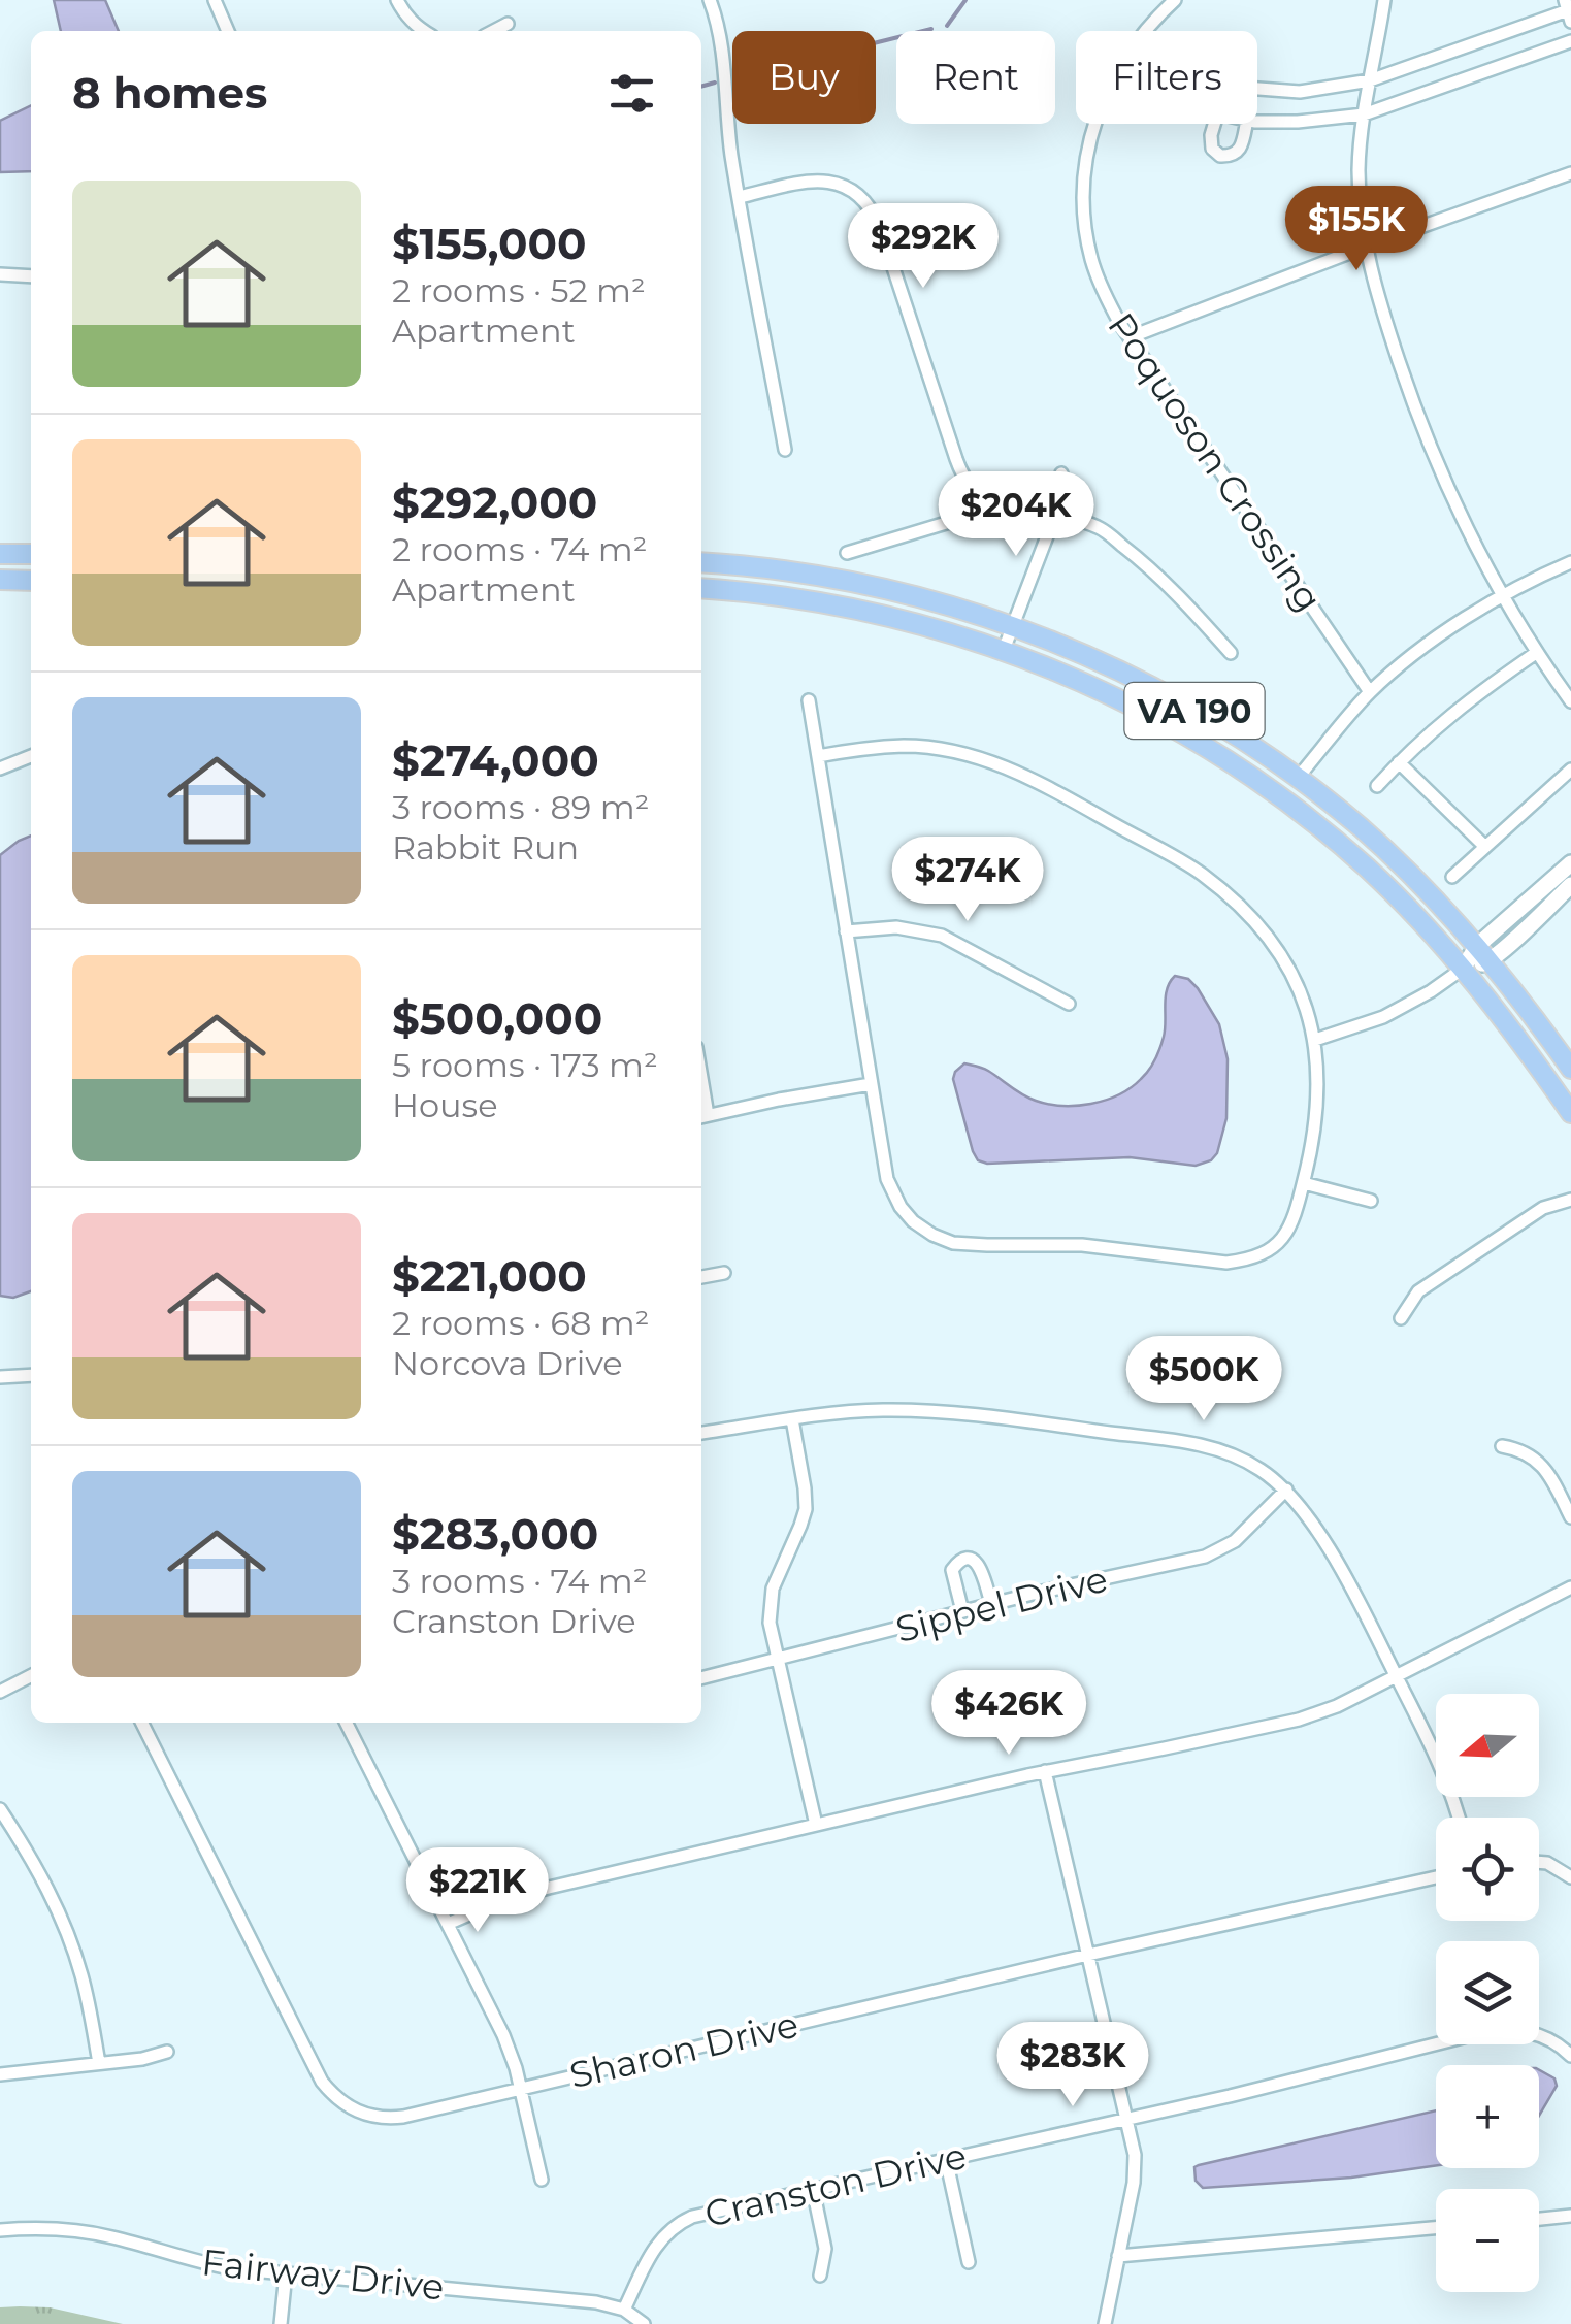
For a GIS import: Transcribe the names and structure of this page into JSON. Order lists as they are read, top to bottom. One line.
{"streets":{"main road":["VA 190"],"street":["Poquoson Crossing","Sippel Drive","Sharon Drive","Cranston Drive","Fairway Drive"]},"crossings":[["Cranston Drive","Fairway Drive"]],"north":"left","page":{"chip":["Buy","Rent","Filters"],"heading":"8 homes","list":[{"name":"$155,000","note":"2 rooms · 52 m² · Apartment"},{"name":"$292,000","note":"2 rooms · 74 m² · Apartment"},{"name":"$274,000","note":"3 rooms · 89 m² · Rabbit Run"},{"name":"$500,000","note":"5 rooms · 173 m² · House"},{"name":"$221,000","note":"2 rooms · 68 m² · Norcova Drive"},{"name":"$283,000","note":"3 rooms · 74 m² · Cranston Drive"}],"price":["$155K","$292K","$204K","$274K","$500K","$426K","$221K","$283K"],"map_buttons":["+","−"]}}
